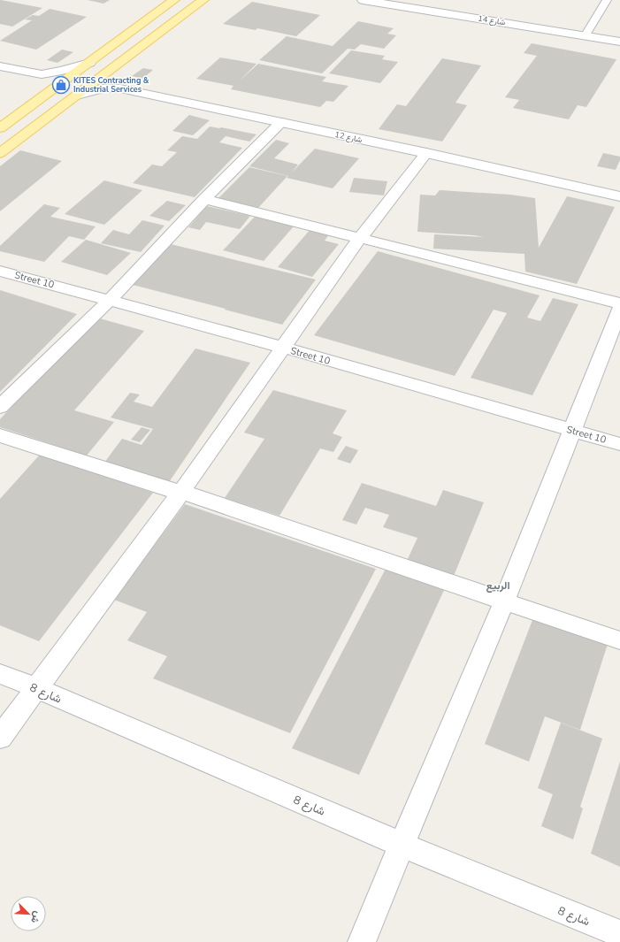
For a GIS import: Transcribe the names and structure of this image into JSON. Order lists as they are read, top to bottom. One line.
{"streets":{"street":["شارع 14","شارع 12","Street 10","شارع 8"]},"districts":["الربيع"],"places":{"shop":["KITES Contracting & Industrial Services"]},"north":"bottom right"}
